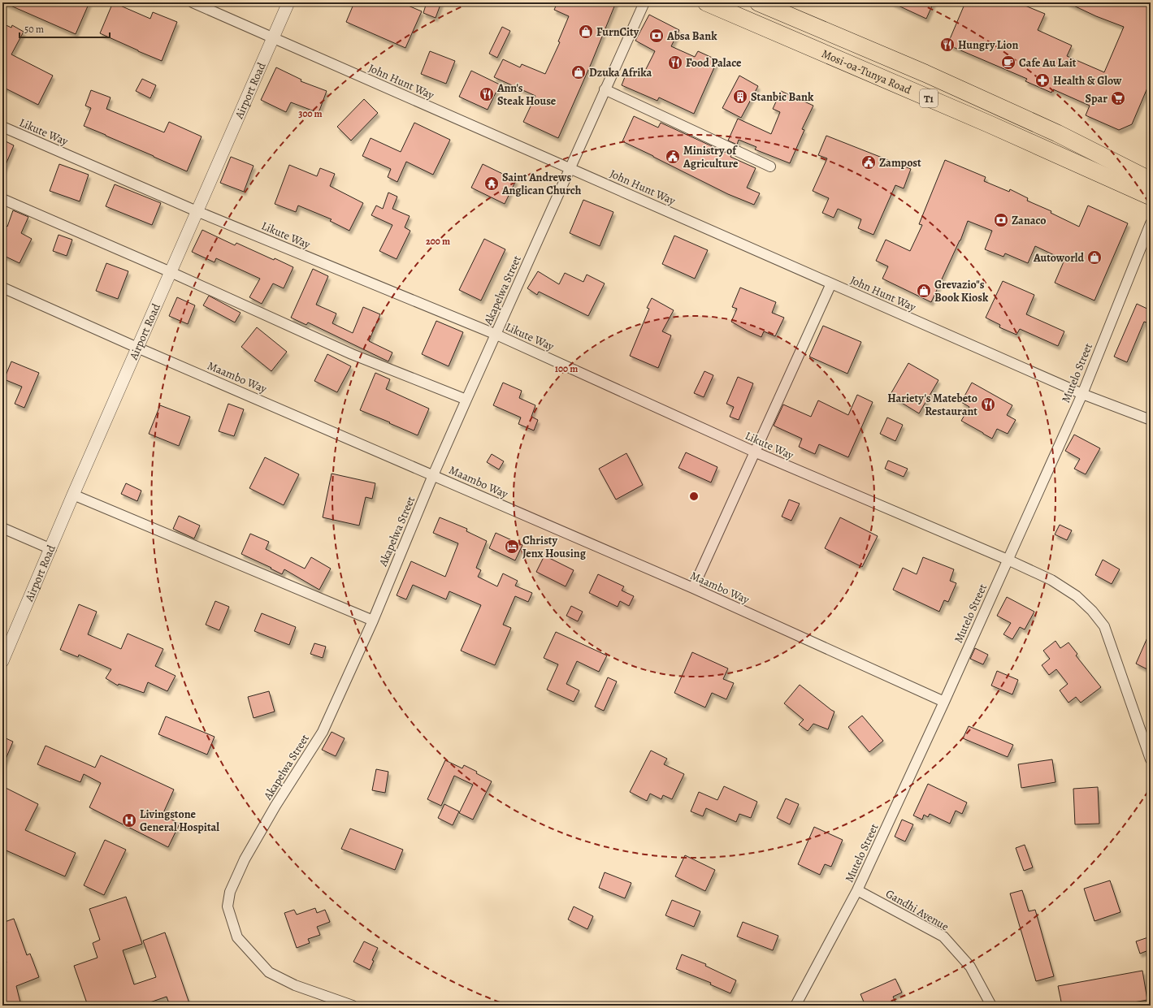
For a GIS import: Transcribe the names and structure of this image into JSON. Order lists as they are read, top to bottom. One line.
{"streets":{"highway":["Mosi-oa-Tunya Road","T1"],"street":["John Hunt Way","Airport Road","Likute Way","Akapelwa Street","Mutelo Street","Maambo Way","Gandhi Avenue"]},"crossings":[["John Hunt Way","Airport Road"],["John Hunt Way","Akapelwa Street"],["John Hunt Way","Mutelo Street"],["Airport Road","Likute Way"],["Airport Road","Maambo Way"],["Likute Way","Akapelwa Street"],["Likute Way","Mutelo Street"],["Akapelwa Street","Maambo Way"],["Mutelo Street","Maambo Way"],["Mutelo Street","Gandhi Avenue"]],"places":{"shop":["FurnCity","Dzuka Afrika","Autoworld","Grevazio\"s Book Kiosk"],"bank":["Absa Bank","Zanaco"],"restaurant":["Hungry Lion","Food Palace","Ann's Steak House","Hariety's Matebeto Restaurant"],"cafe":["Cafe Au Lait"],"pharmacy":["Health & Glow"],"building":["Stanbic Bank"],"supermarket":["Spar"],"public building":["Ministry of Agriculture","Zampost"],"temple":["Saint Andrews Anglican Church"],"hotel":["Christy Jenx Housing"],"hospital":["Livingstone General Hospital"]},"scale_bar":"50 m","rings":["300 m","200 m","100 m"]}
